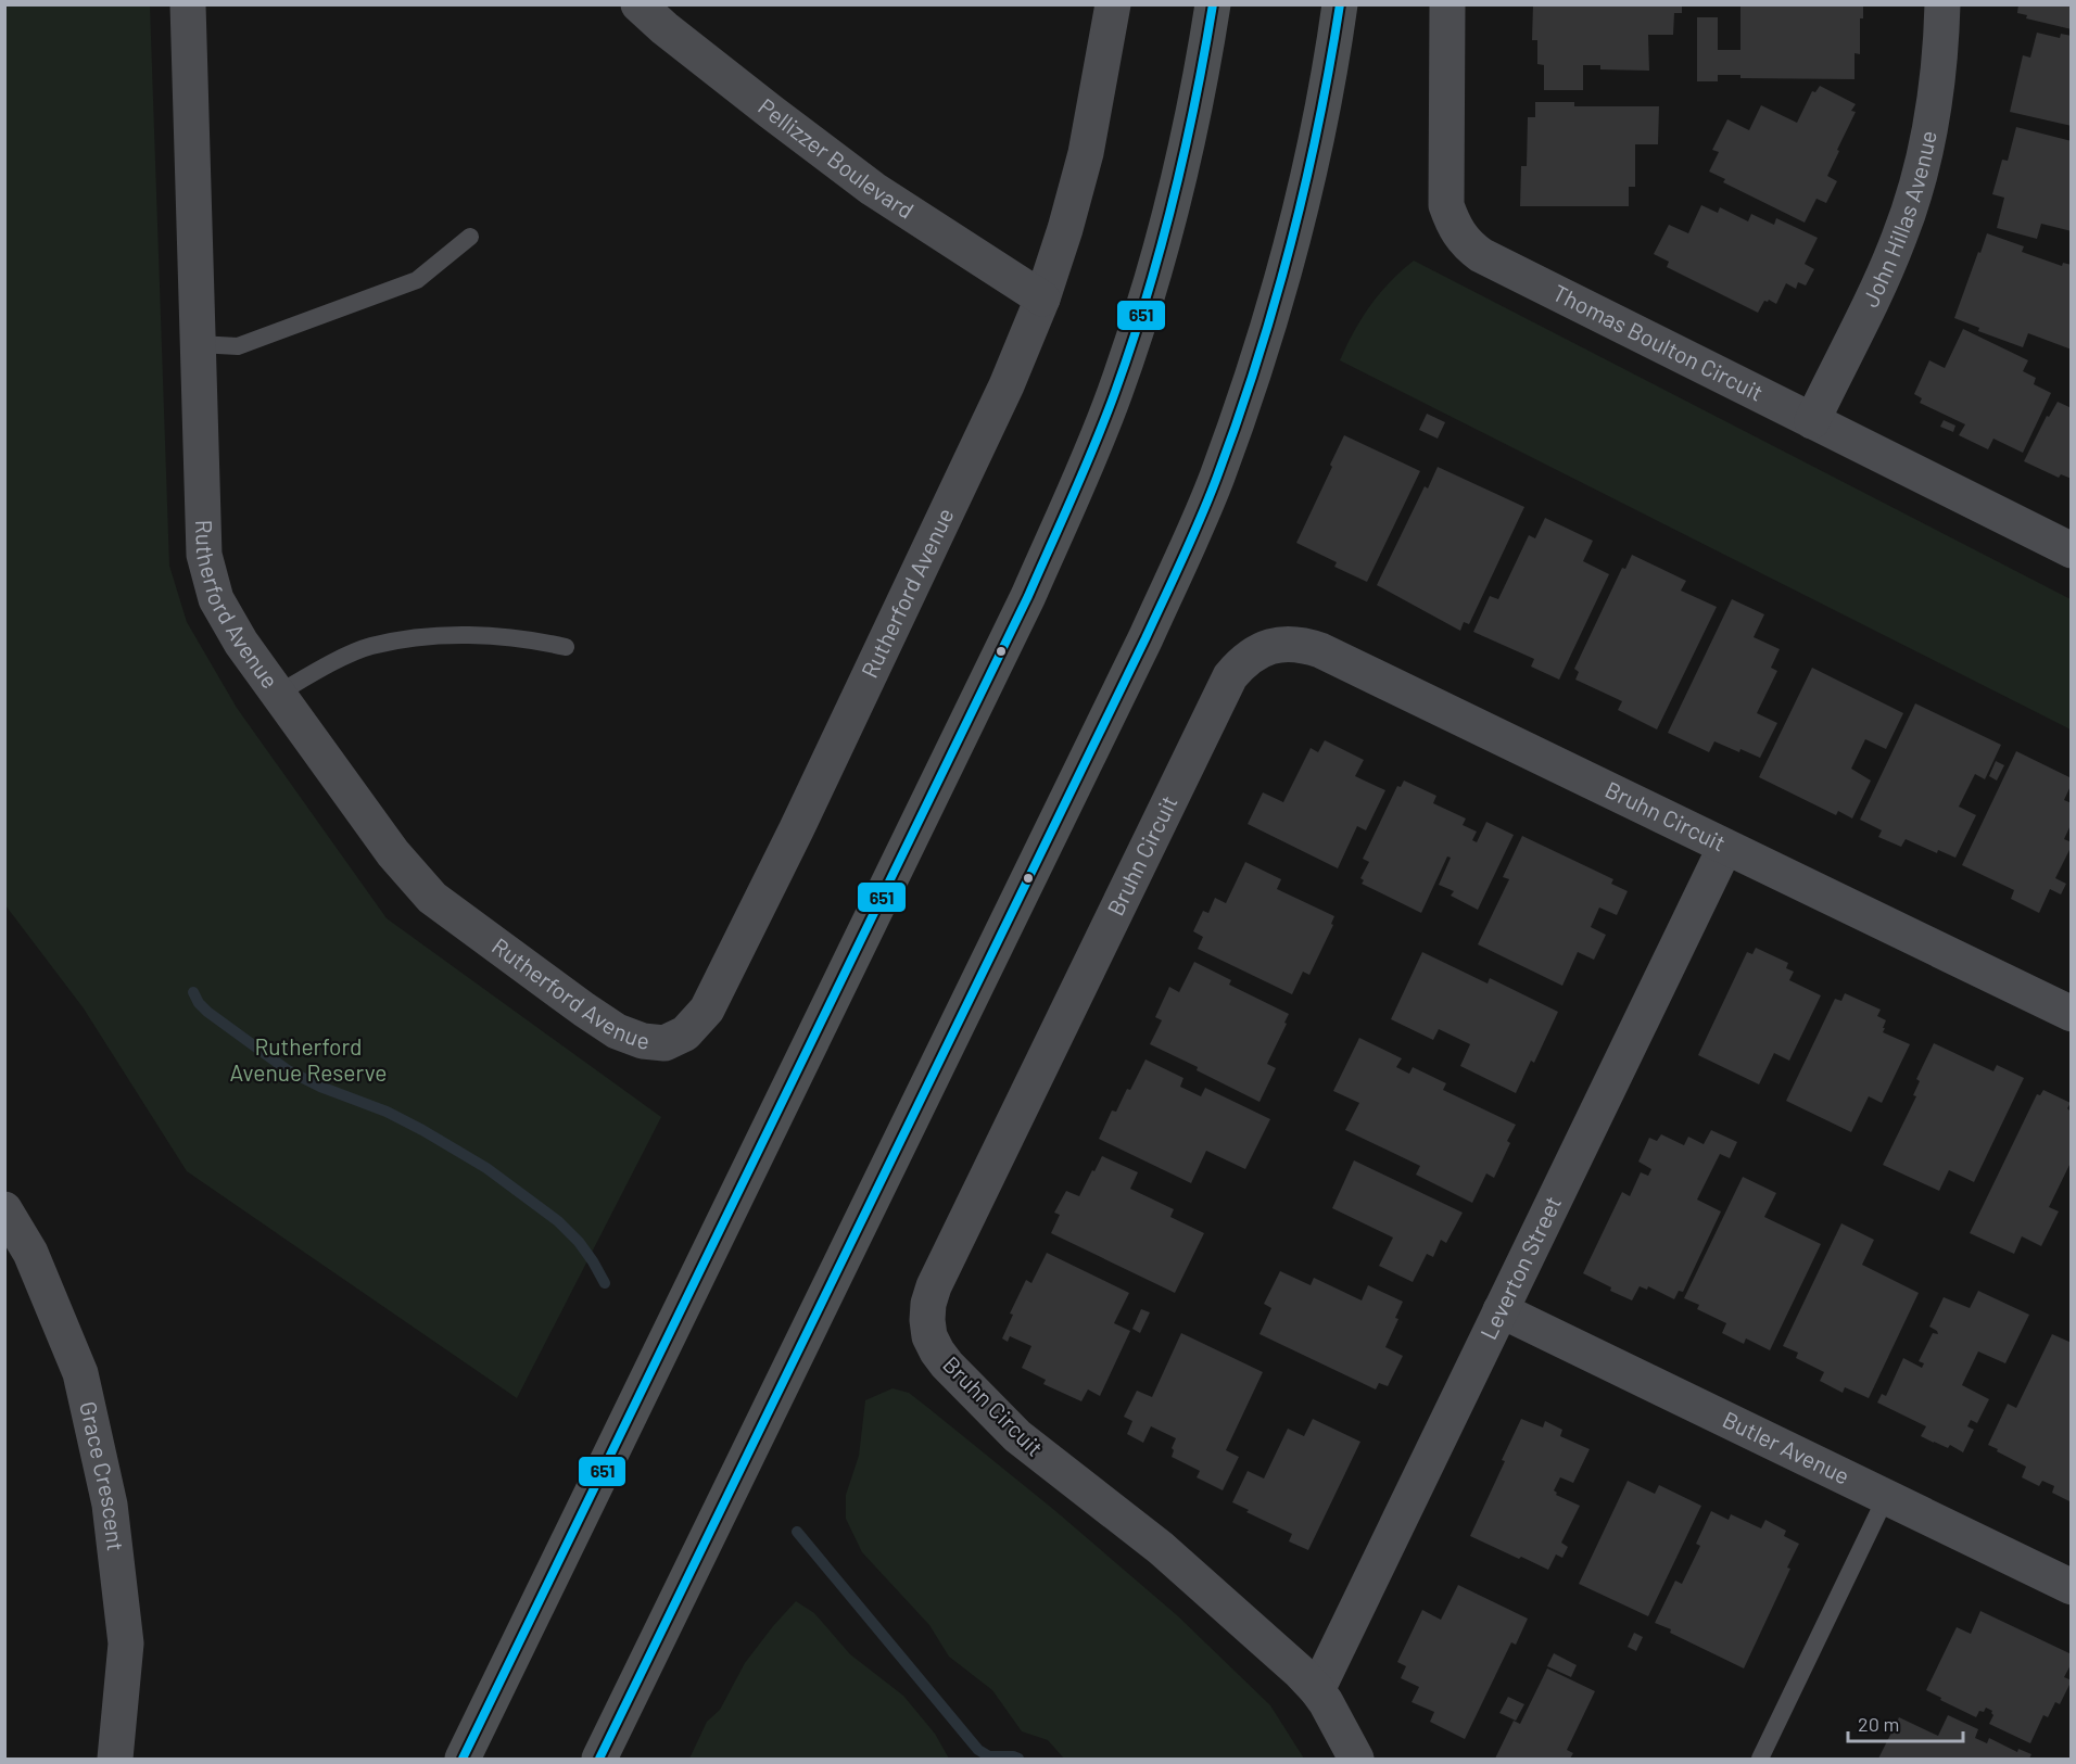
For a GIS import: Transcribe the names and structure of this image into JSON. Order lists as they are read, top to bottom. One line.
{"streets":{"street":["Pellizzer Boulevard","John Hillas Avenue","Thomas Boulton Circuit","Rutherford Avenue","Bruhn Circuit","Leverton Street","Butler Avenue","Grace Crescent"]},"crossings":[["Pellizzer Boulevard","Rutherford Avenue"],["John Hillas Avenue","Thomas Boulton Circuit"],["Bruhn Circuit","Leverton Street"],["Leverton Street","Butler Avenue"]],"parks":["Rutherford Avenue Reserve"],"lines":["transit line 651"],"scale_bar":"20 m"}
